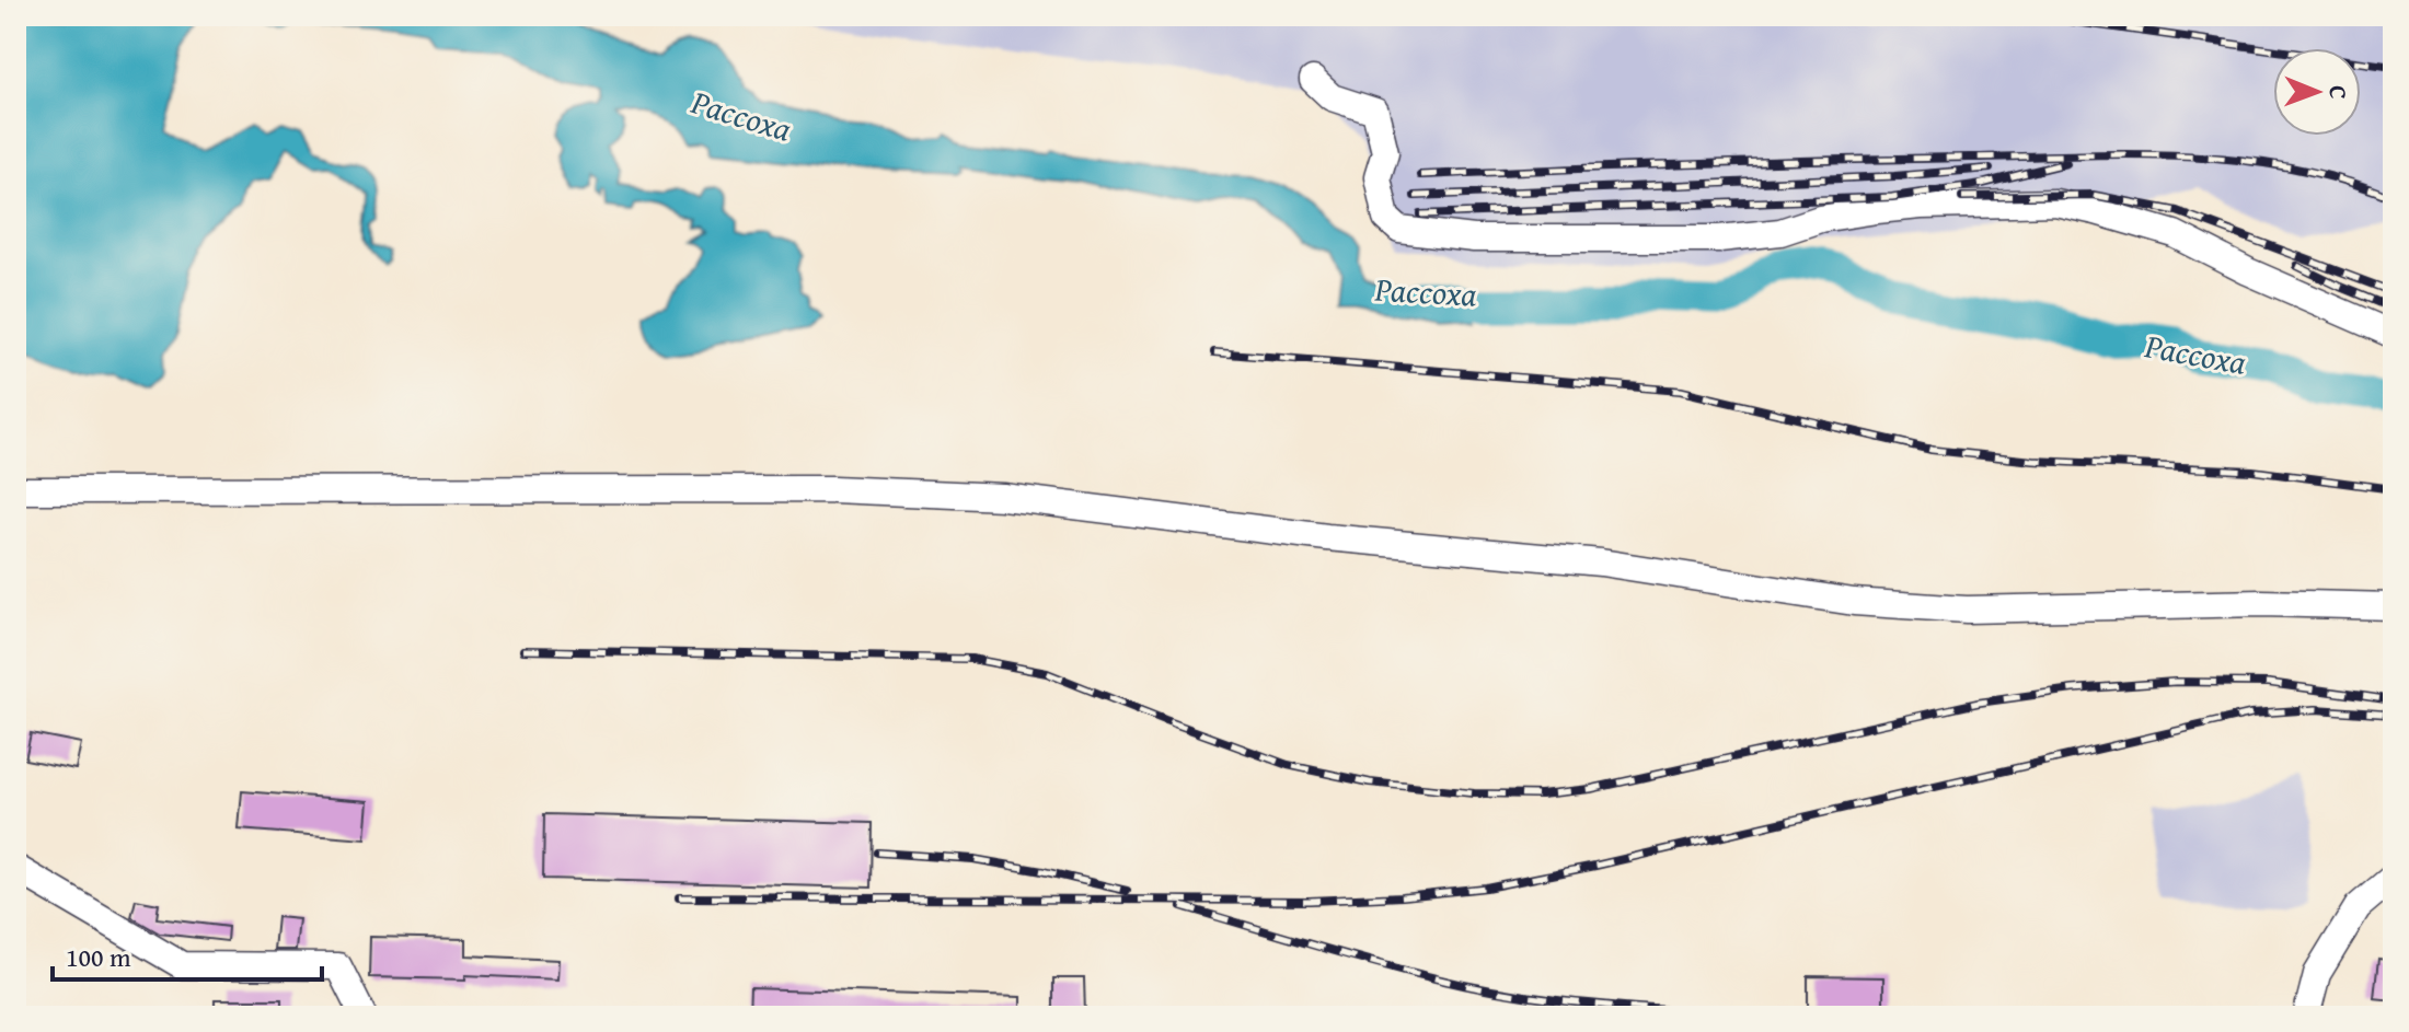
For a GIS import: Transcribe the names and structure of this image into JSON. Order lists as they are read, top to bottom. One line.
{"water":["Рассоха"],"scale_bar":"100 m","north":"right"}
